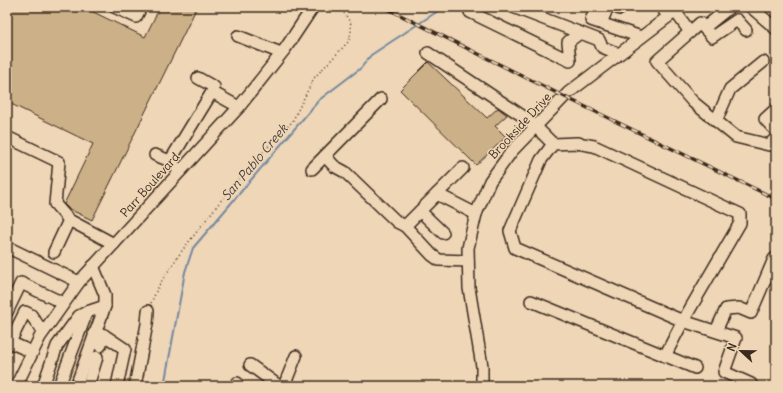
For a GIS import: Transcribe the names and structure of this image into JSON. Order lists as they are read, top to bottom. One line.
{"streets":{"street":["Brookside Drive","Parr Boulevard"]},"water":["San Pablo Creek"],"north":"left"}
